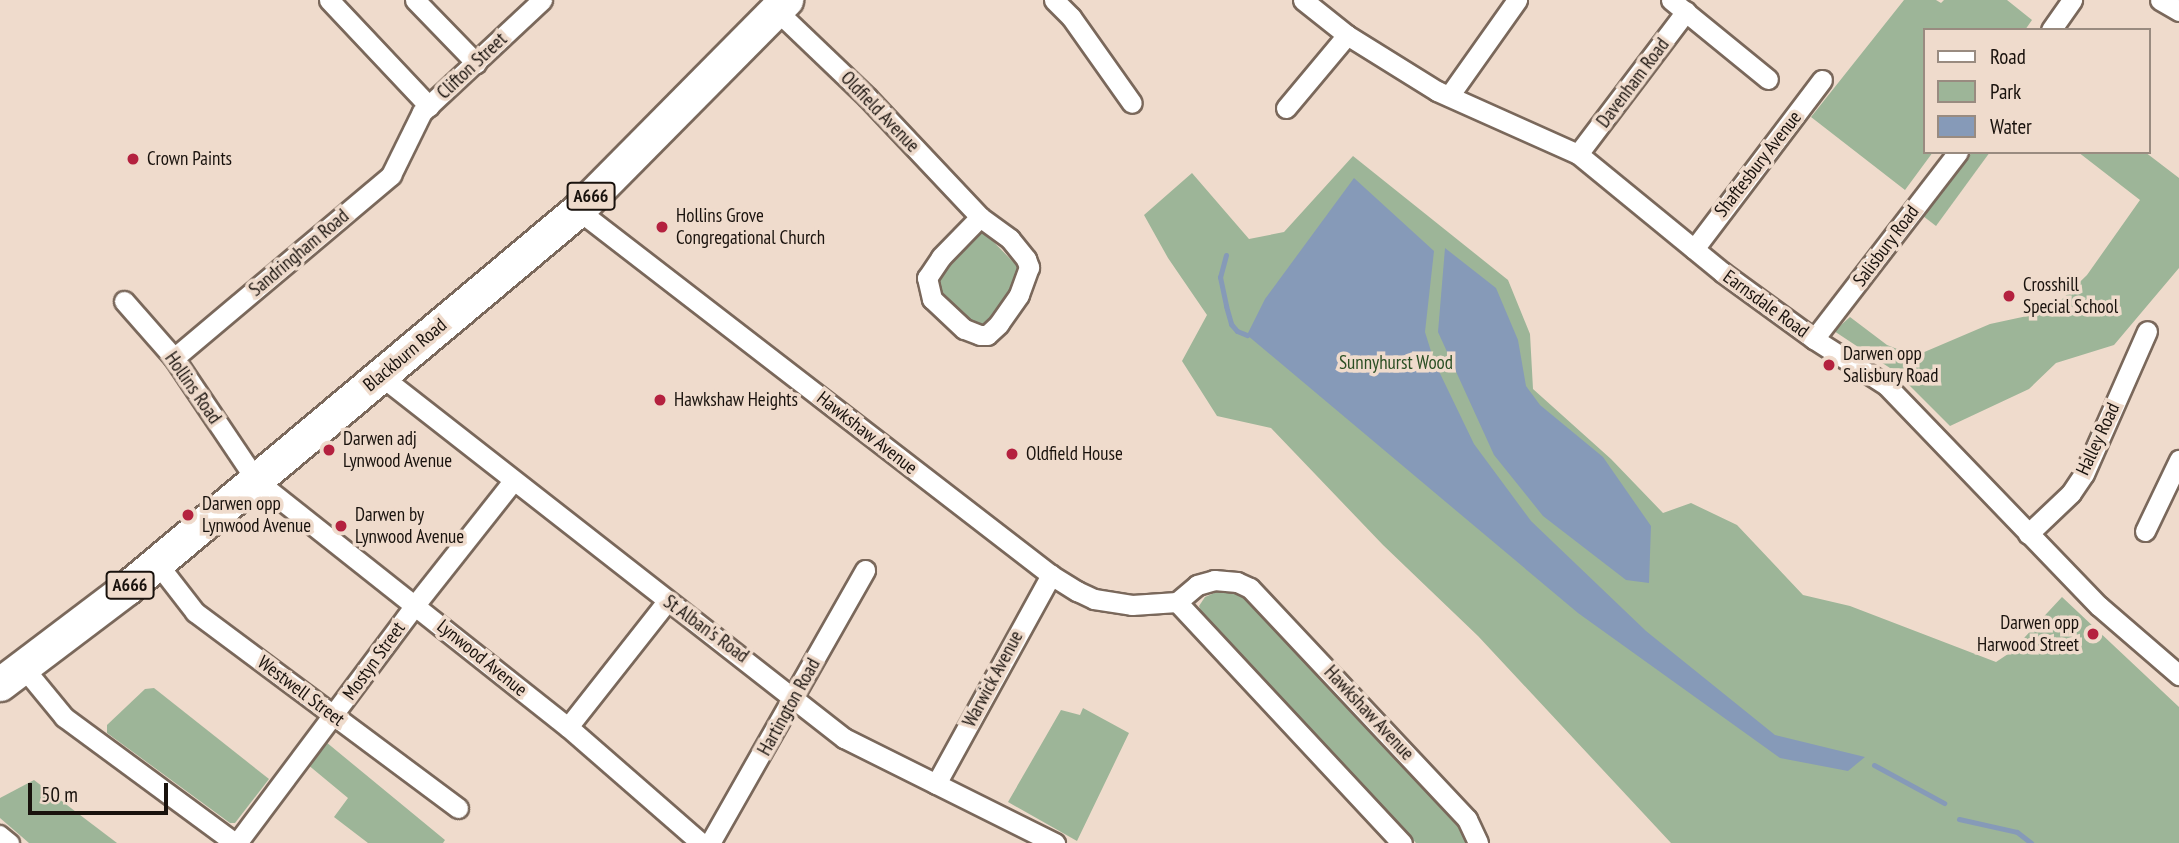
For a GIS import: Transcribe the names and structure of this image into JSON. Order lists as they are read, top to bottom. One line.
{"streets":{"highway":["A666","Blackburn Road"],"street":["Clifton Street","Davenham Road","Oldfield Avenue","Shaftesbury Avenue","Salisbury Road","Sandringham Road","Earnsdale Road","Hollins Road","Hawkshaw Avenue","Halley Road","St Alban's Road","Lynwood Avenue","Mostyn Street","Warwick Avenue","Westwell Street","Hartington Road"]},"crossings":[["Clifton Street","Sandringham Road"],["Davenham Road","Earnsdale Road"],["Oldfield Avenue","Blackburn Road"],["Shaftesbury Avenue","Earnsdale Road"],["Salisbury Road","Earnsdale Road"],["Sandringham Road","Hollins Road"],["Earnsdale Road","Halley Road"],["Blackburn Road","Hollins Road"],["Blackburn Road","Hawkshaw Avenue"],["Blackburn Road","St Alban's Road"],["Blackburn Road","Lynwood Avenue"],["Blackburn Road","Westwell Street"],["Hollins Road","Lynwood Avenue"],["Hawkshaw Avenue","Warwick Avenue"],["St Alban's Road","Mostyn Street"],["St Alban's Road","Warwick Avenue"],["St Alban's Road","Hartington Road"],["Lynwood Avenue","Mostyn Street"],["Mostyn Street","Westwell Street"]],"parks":["Sunnyhurst Wood"],"places":["Crown Paints","Hollins Grove Congregational Church","Crosshill Special School","Darwen opp Salisbury Road","Hawkshaw Heights","Darwen adj Lynwood Avenue","Oldfield House","Darwen opp Lynwood Avenue","Darwen by Lynwood Avenue","Darwen opp Harwood Street"],"legend":["Road","Park","Water"],"scale_bar":"50 m"}
